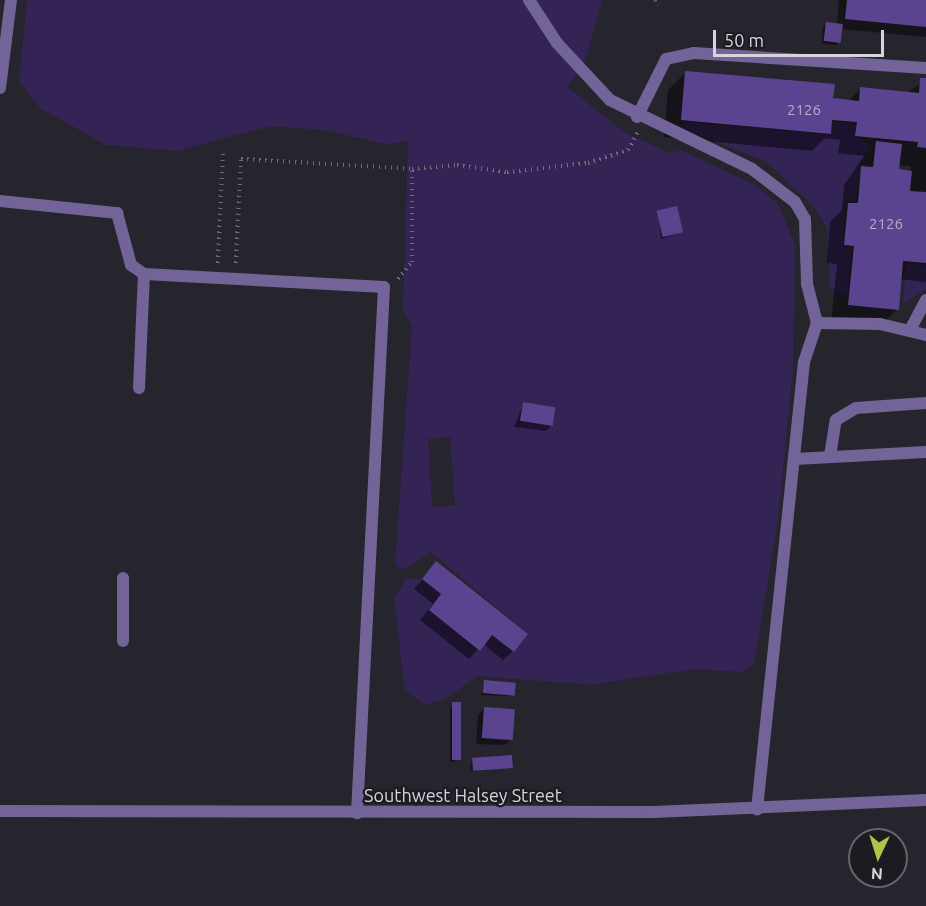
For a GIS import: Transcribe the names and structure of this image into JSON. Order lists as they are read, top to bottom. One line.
{"streets":{"street":["Southwest Halsey Street"]},"house_numbers":["2126","2126"],"scale_bar":"50 m","north":"bottom"}
